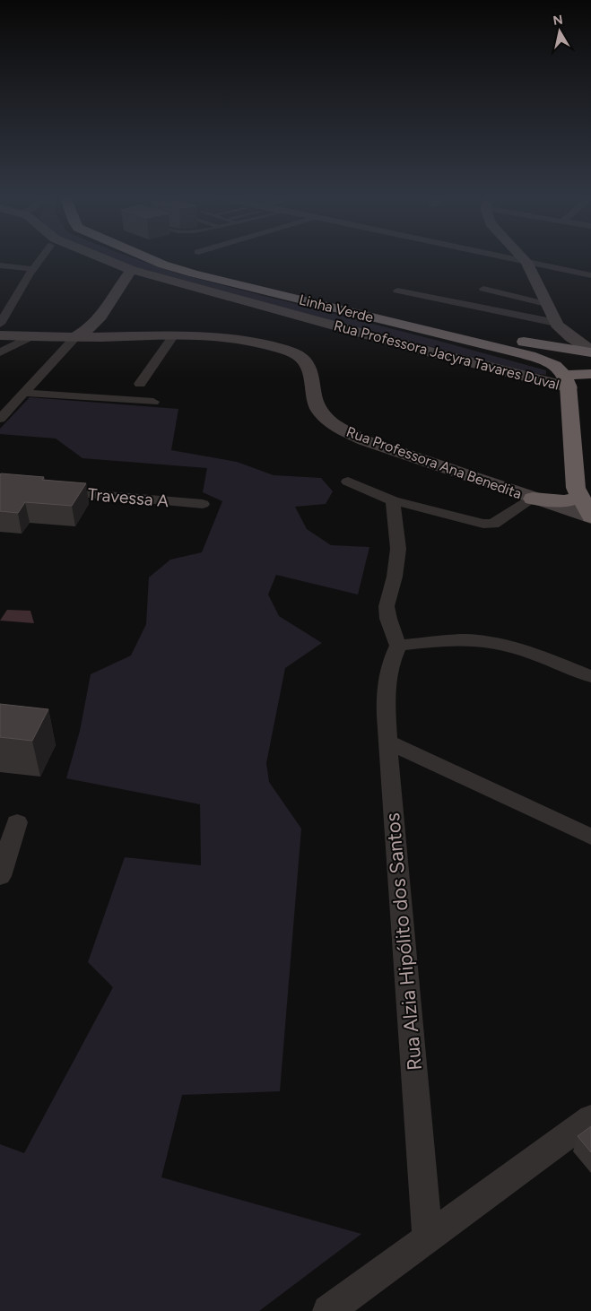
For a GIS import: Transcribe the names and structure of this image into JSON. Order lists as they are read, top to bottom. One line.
{"streets":{"highway":["Linha Verde"],"street":["Rua Professora Jacyra Tavares Duval","Rua Professora Ana Benedita","Travessa A","Rua Alzia Hipólito dos Santos"]},"north":"top"}
